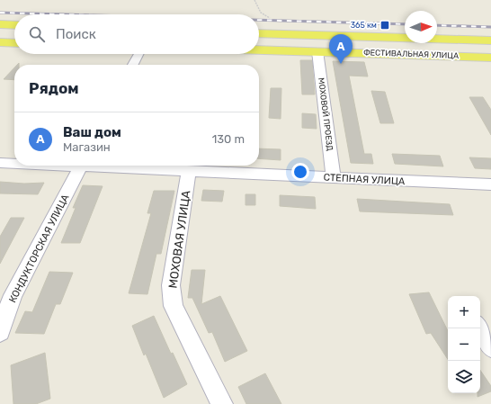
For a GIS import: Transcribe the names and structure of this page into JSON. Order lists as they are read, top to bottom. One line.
{"streets":{"main road":["ФЕСТИВАЛЬНАЯ УЛИЦА"],"street":["МОХОВОЙ ПРОЕЗД","СТЕПНАЯ УЛИЦА","МОХОВАЯ УЛИЦА","КОНДУКТОРСКАЯ УЛИЦА"]},"crossings":[["ФЕСТИВАЛЬНАЯ УЛИЦА","МОХОВОЙ ПРОЕЗД"],["МОХОВОЙ ПРОЕЗД","СТЕПНАЯ УЛИЦА"],["СТЕПНАЯ УЛИЦА","МОХОВАЯ УЛИЦА"]],"places":{"transit":["365 км"]},"north":"right","page":{"search":"Поиск","pins":"A","heading":"Рядом","list":[{"mark":"A","name":"Ваш дом","note":"Магазин","value":"130 m"}],"map_buttons":["+","−"]}}
